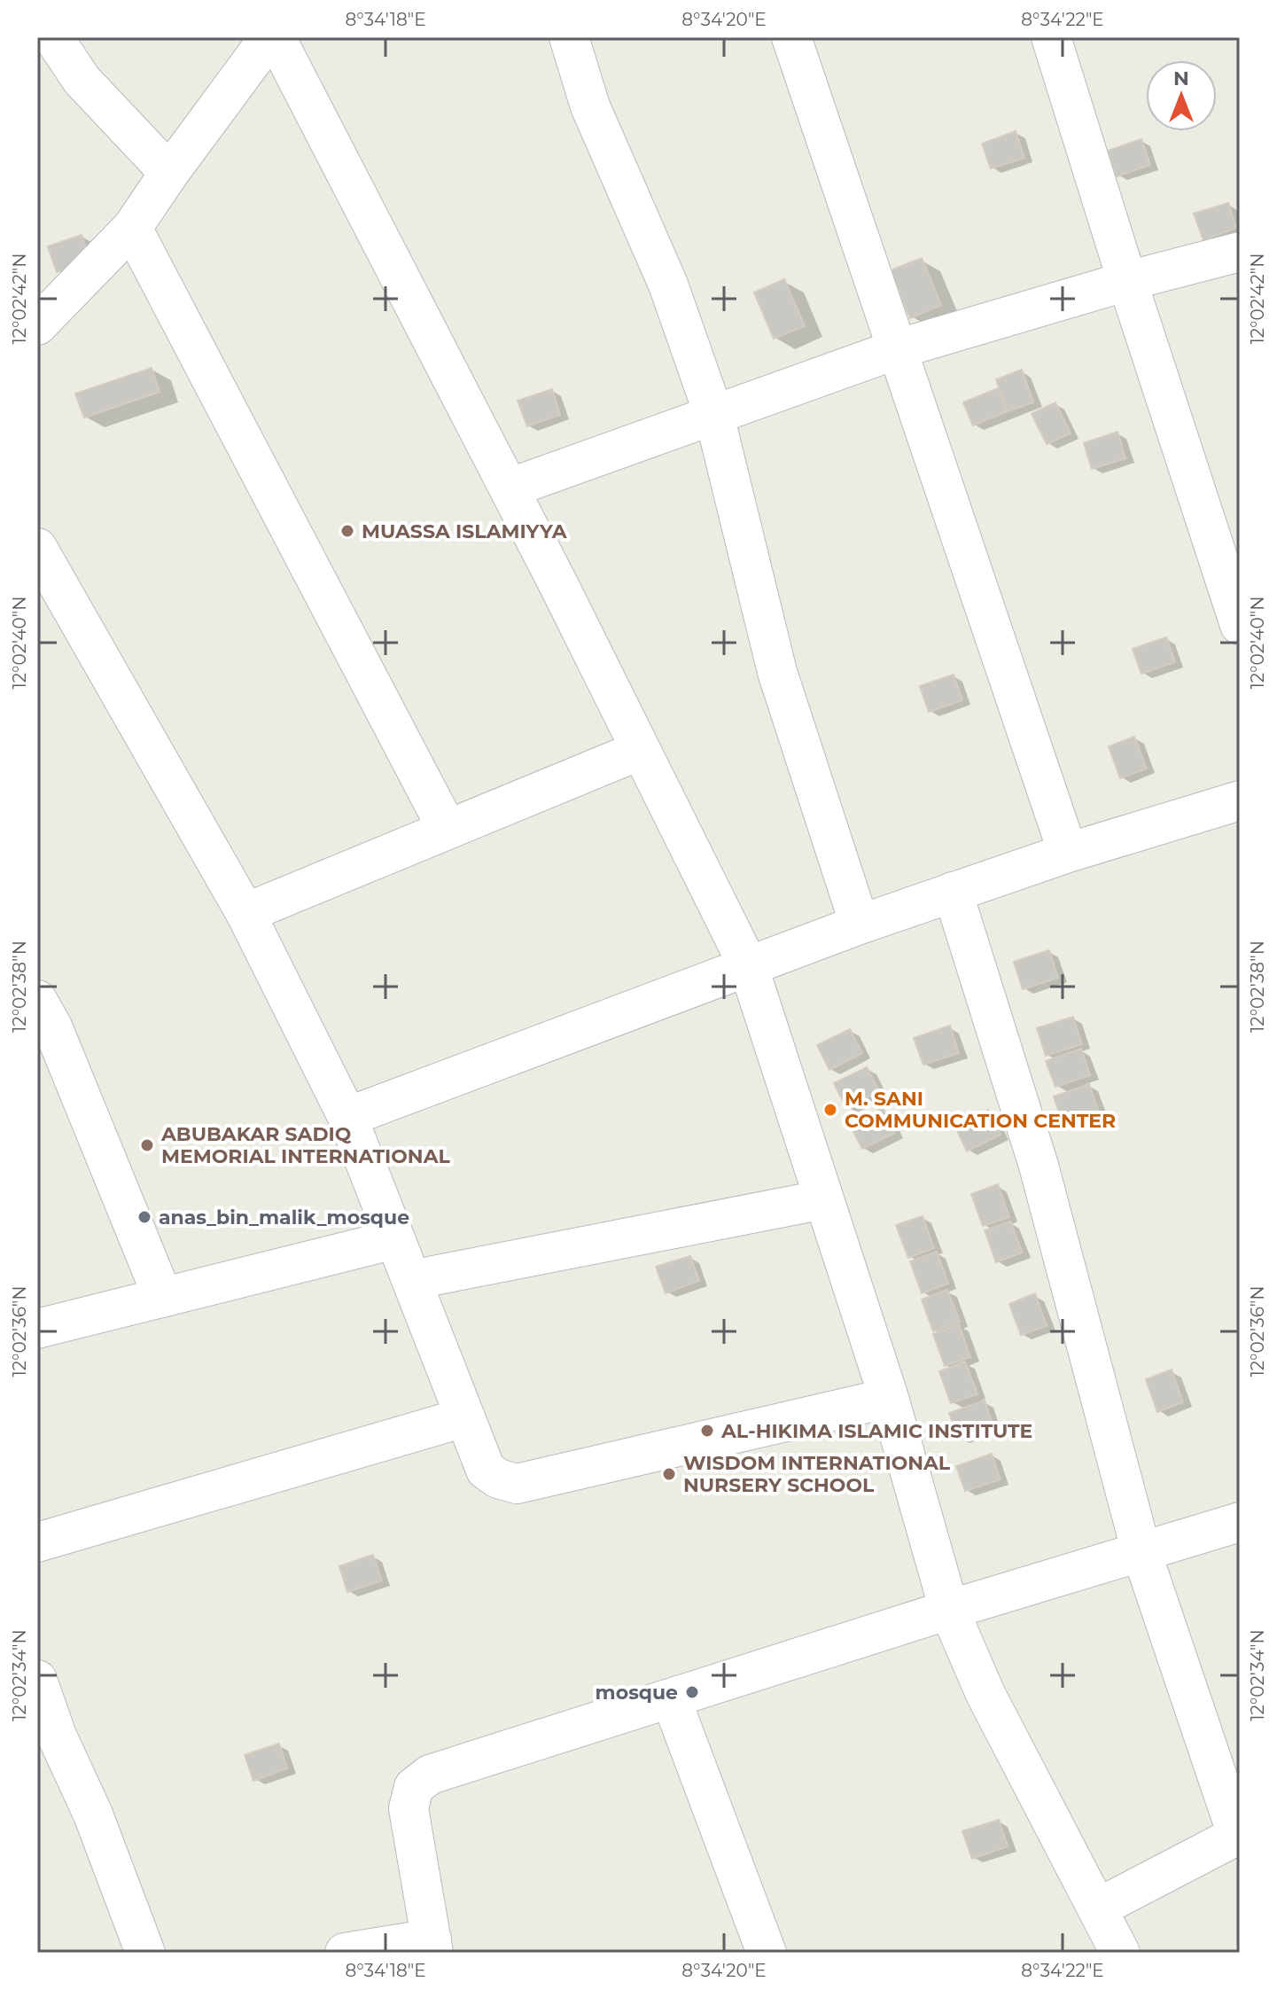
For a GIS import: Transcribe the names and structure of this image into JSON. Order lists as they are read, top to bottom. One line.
{"places":["MUASSA ISLAMIYYA","M. SANI COMMUNICATION CENTER","ABUBAKAR SADIQ MEMORIAL INTERNATIONAL","anas_bin_malik_mosque","AL-HIKIMA ISLAMIC INSTITUTE","WISDOM INTERNATIONAL NURSERY SCHOOL","mosque"],"north":"top","coordinates":["8°34'18\"E","8°34'20\"E","8°34'22\"E","12°02'42\"N","12°02'40\"N","12°02'38\"N","12°02'36\"N","12°02'34\"N"]}
